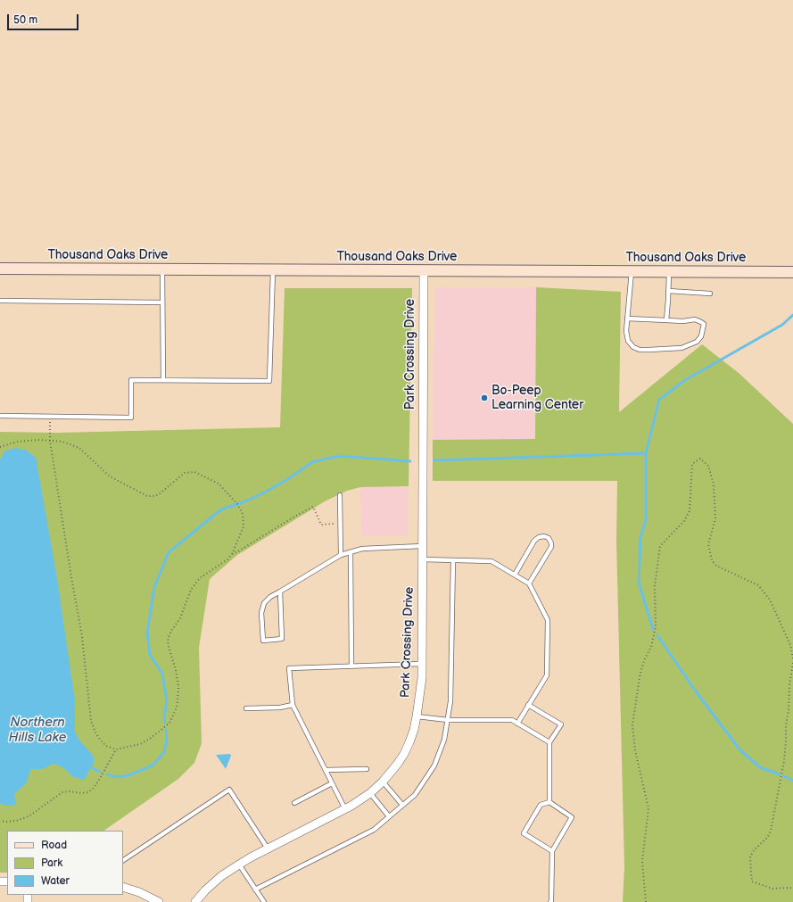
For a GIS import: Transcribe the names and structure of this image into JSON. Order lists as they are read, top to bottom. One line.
{"streets":{"main road":["Thousand Oaks Drive"],"street":["Park Crossing Drive"]},"crossings":[["Thousand Oaks Drive","Park Crossing Drive"]],"water":["Northern Hills Lake"],"places":["Bo-Peep Learning Center"],"legend":["Road","Park","Water"],"scale_bar":"50 m"}
